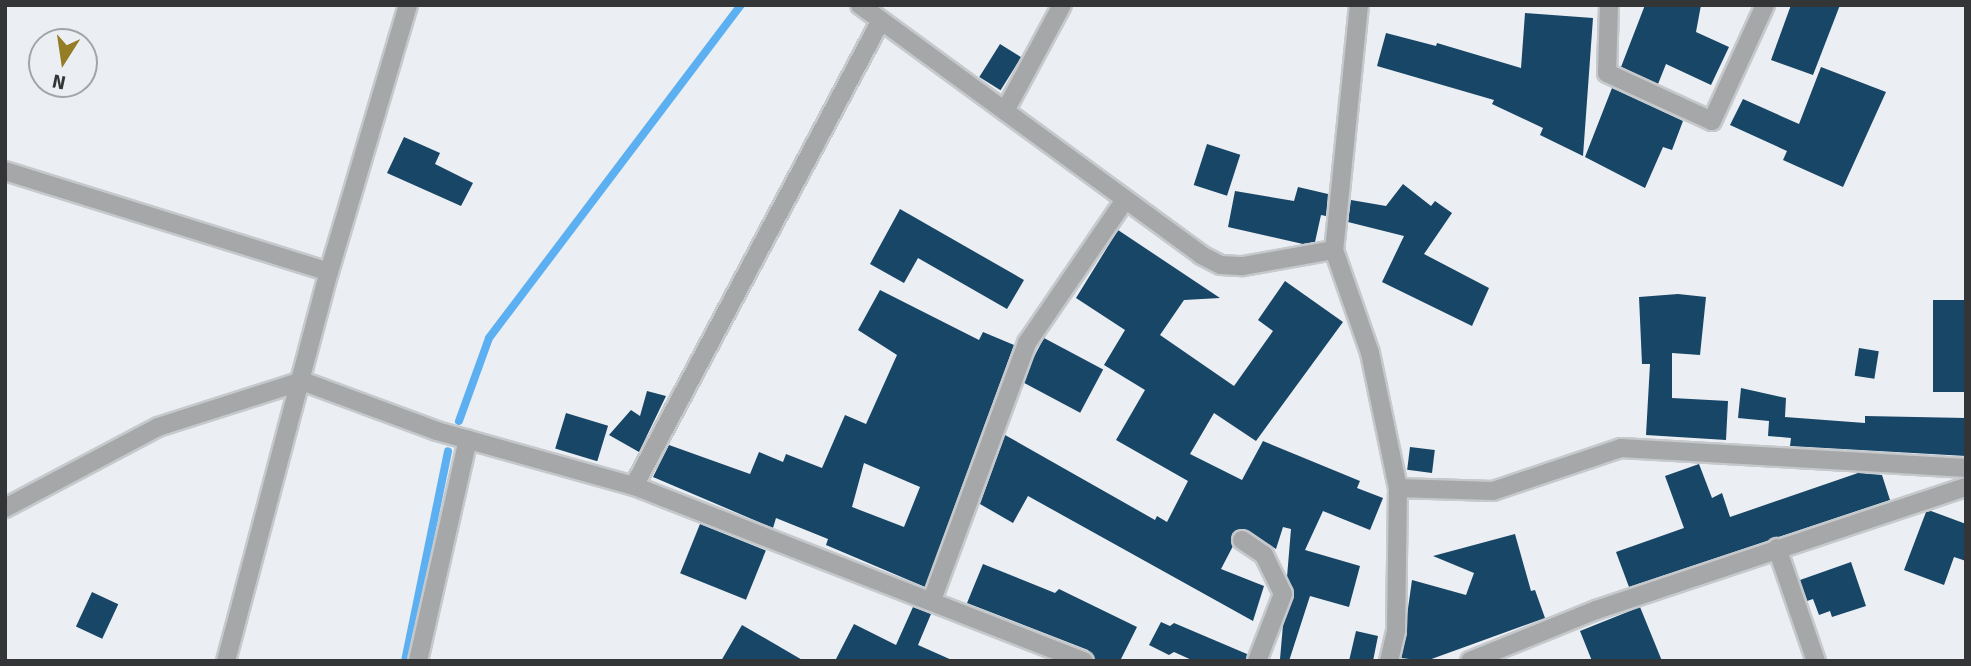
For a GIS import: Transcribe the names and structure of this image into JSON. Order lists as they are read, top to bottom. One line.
{"north":"bottom"}
